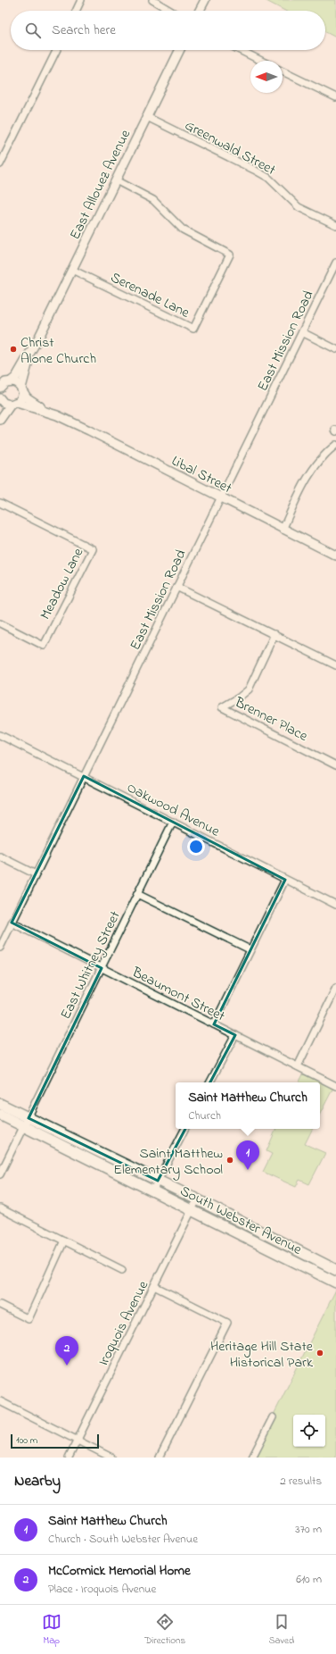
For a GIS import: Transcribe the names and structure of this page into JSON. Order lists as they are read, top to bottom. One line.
{"streets":{"main road":["South Webster Avenue"],"street":["Greenwald Street","East Allouez Avenue","Serenade Lane","East Mission Road","Libal Street","Meadow Lane","Brenner Place","Oakwood Avenue","East Whitney Street","Beaumont Street","Iroquois Avenue"]},"crossings":[["Greenwald Street","East Allouez Avenue"],["East Allouez Avenue","Serenade Lane"],["East Allouez Avenue","Libal Street"],["East Mission Road","Libal Street"],["East Mission Road","Oakwood Avenue"],["East Mission Road","Beaumont Street"],["Oakwood Avenue","East Whitney Street"],["East Whitney Street","Beaumont Street"],["East Whitney Street","South Webster Avenue"],["South Webster Avenue","Iroquois Avenue"]],"places":["Christ Alone Church","Saint Matthew Elementary School","Heritage Hill State Historical Park"],"scale_bar":"100 m","north":"left","page":{"search":"Search here","popup":["Saint Matthew Church","Church"],"pins":["1","2"],"scale":"100 m","heading":["Nearby","2 results"],"list":[{"mark":"1","name":"Saint Matthew Church","note":"Church · South Webster Avenue","value":"370 m"},{"mark":"2","name":"McCormick Memorial Home","note":"Place · Iroquois Avenue","value":"610 m"}],"nav":["Map","Directions","Saved"]}}
